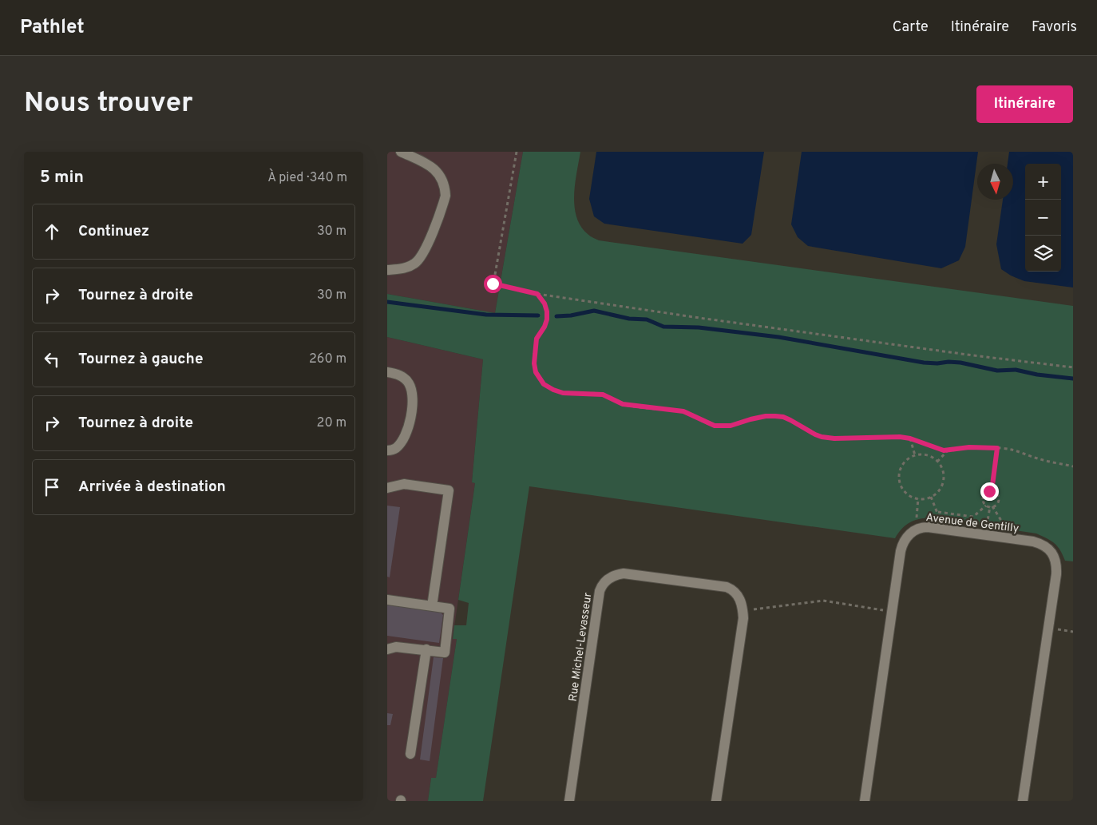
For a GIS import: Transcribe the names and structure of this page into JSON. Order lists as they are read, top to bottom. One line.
{"streets":{"street":["Avenue de Gentilly","Rue Michel-Levasseur"]},"north":"bottom","page":{"header":"Pathlet","nav":["Carte","Itinéraire","Favoris"],"buttons":"Itinéraire","title":"Nous trouver","heading":["5 min","À pied · 340 m"],"map_buttons":["+","−"],"list":[["Continuez","30 m"],["Tournez à droite","30 m"],["Tournez à gauche","260 m"],["Tournez à droite","20 m"],"Arrivée à destination"]}}
